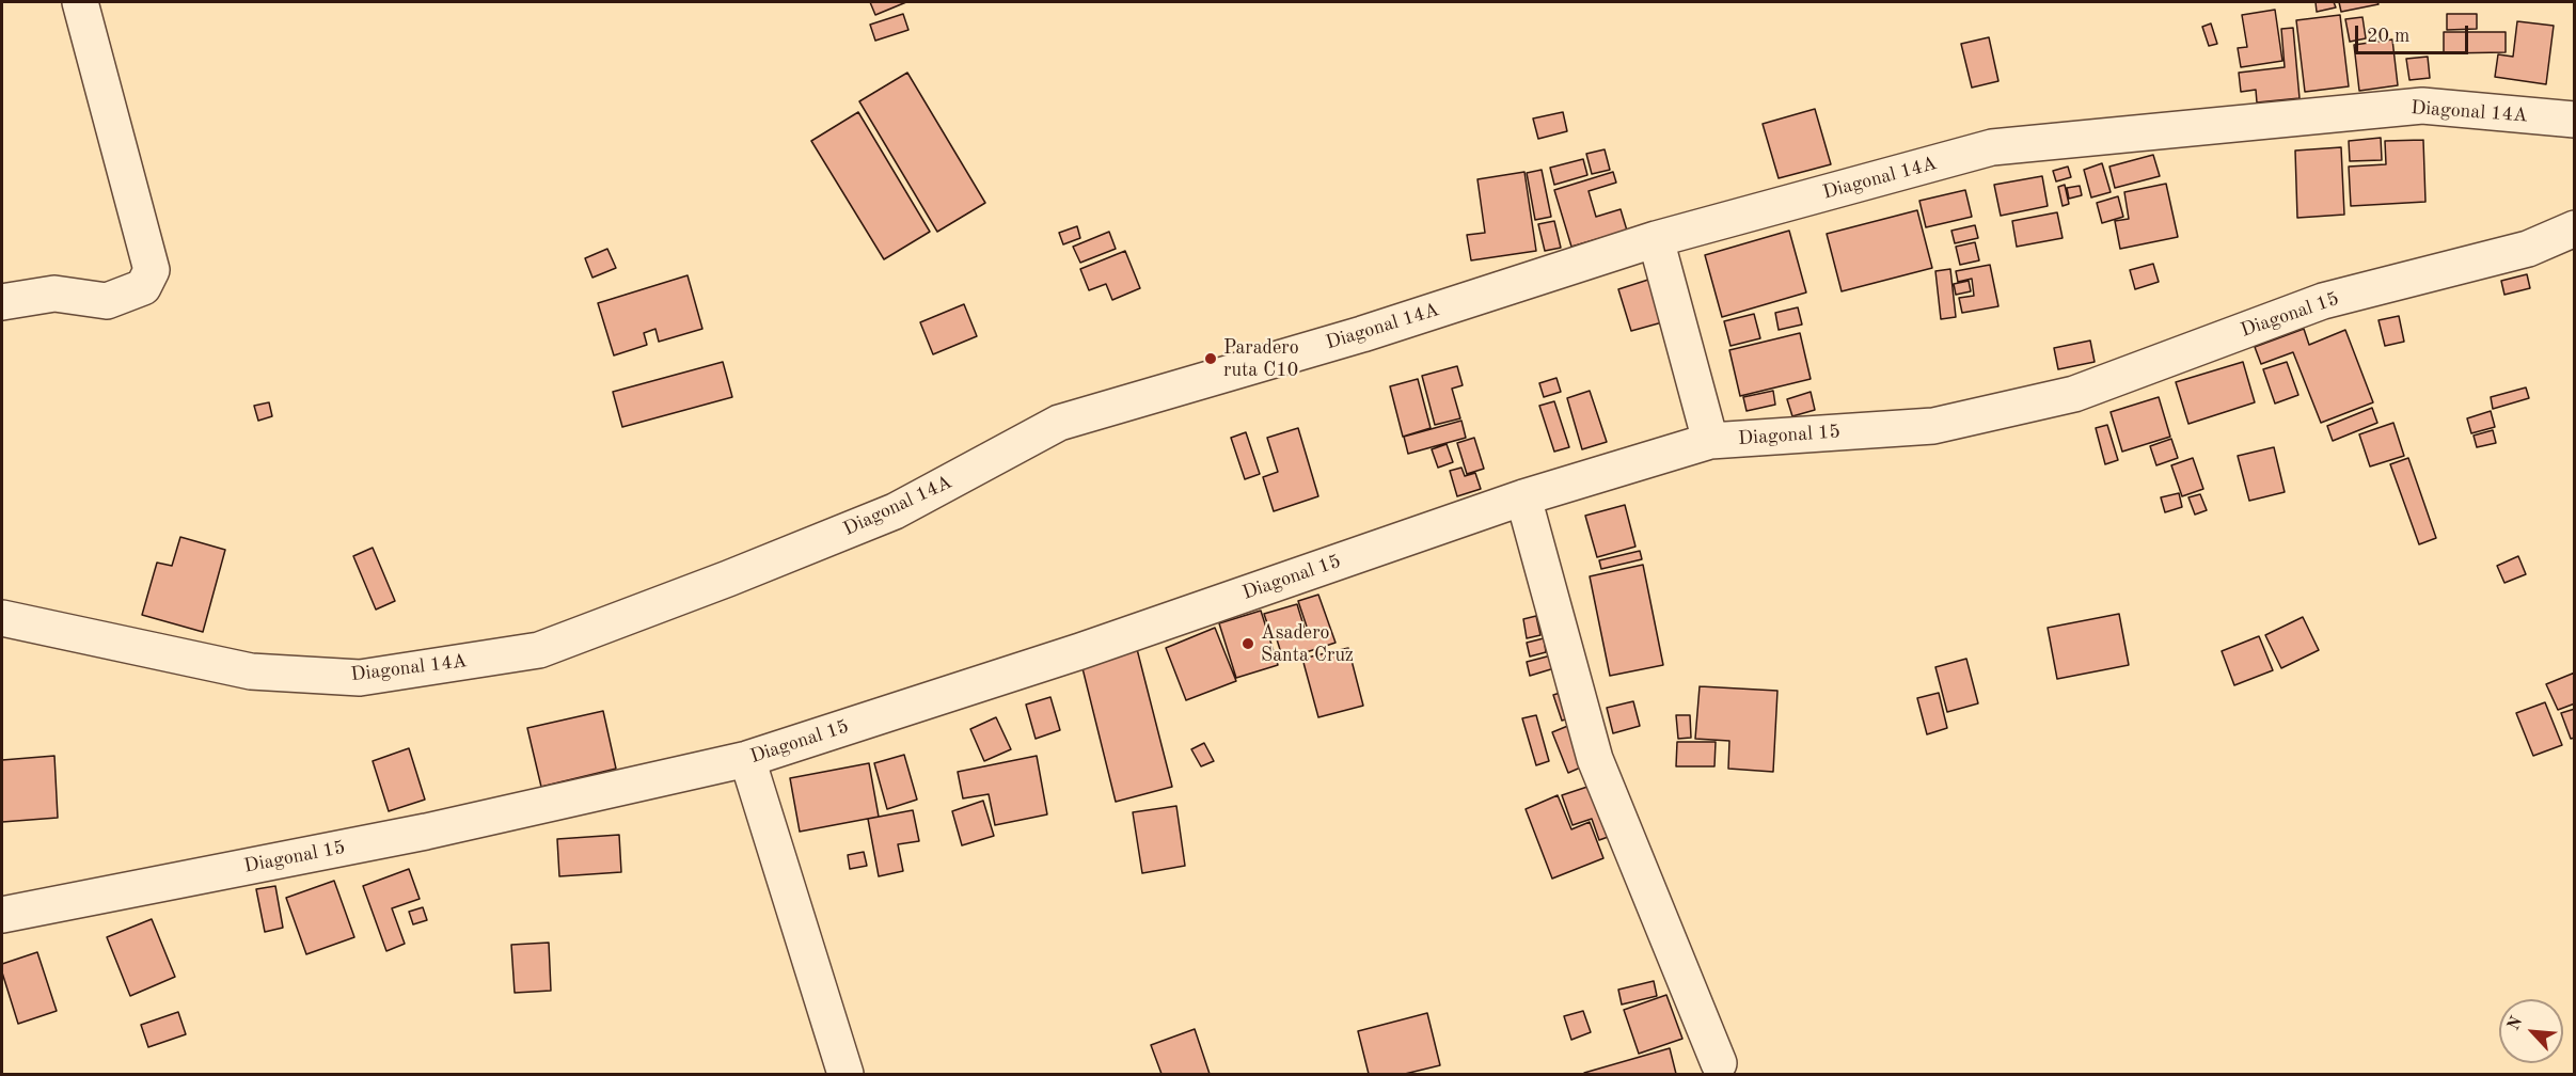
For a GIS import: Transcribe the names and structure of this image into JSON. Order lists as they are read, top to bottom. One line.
{"streets":{"street":["Diagonal 14A","Diagonal 15"]},"places":["Paradero ruta C10","Asadero Santa Cruz"],"scale_bar":"20 m","north":"top left"}
